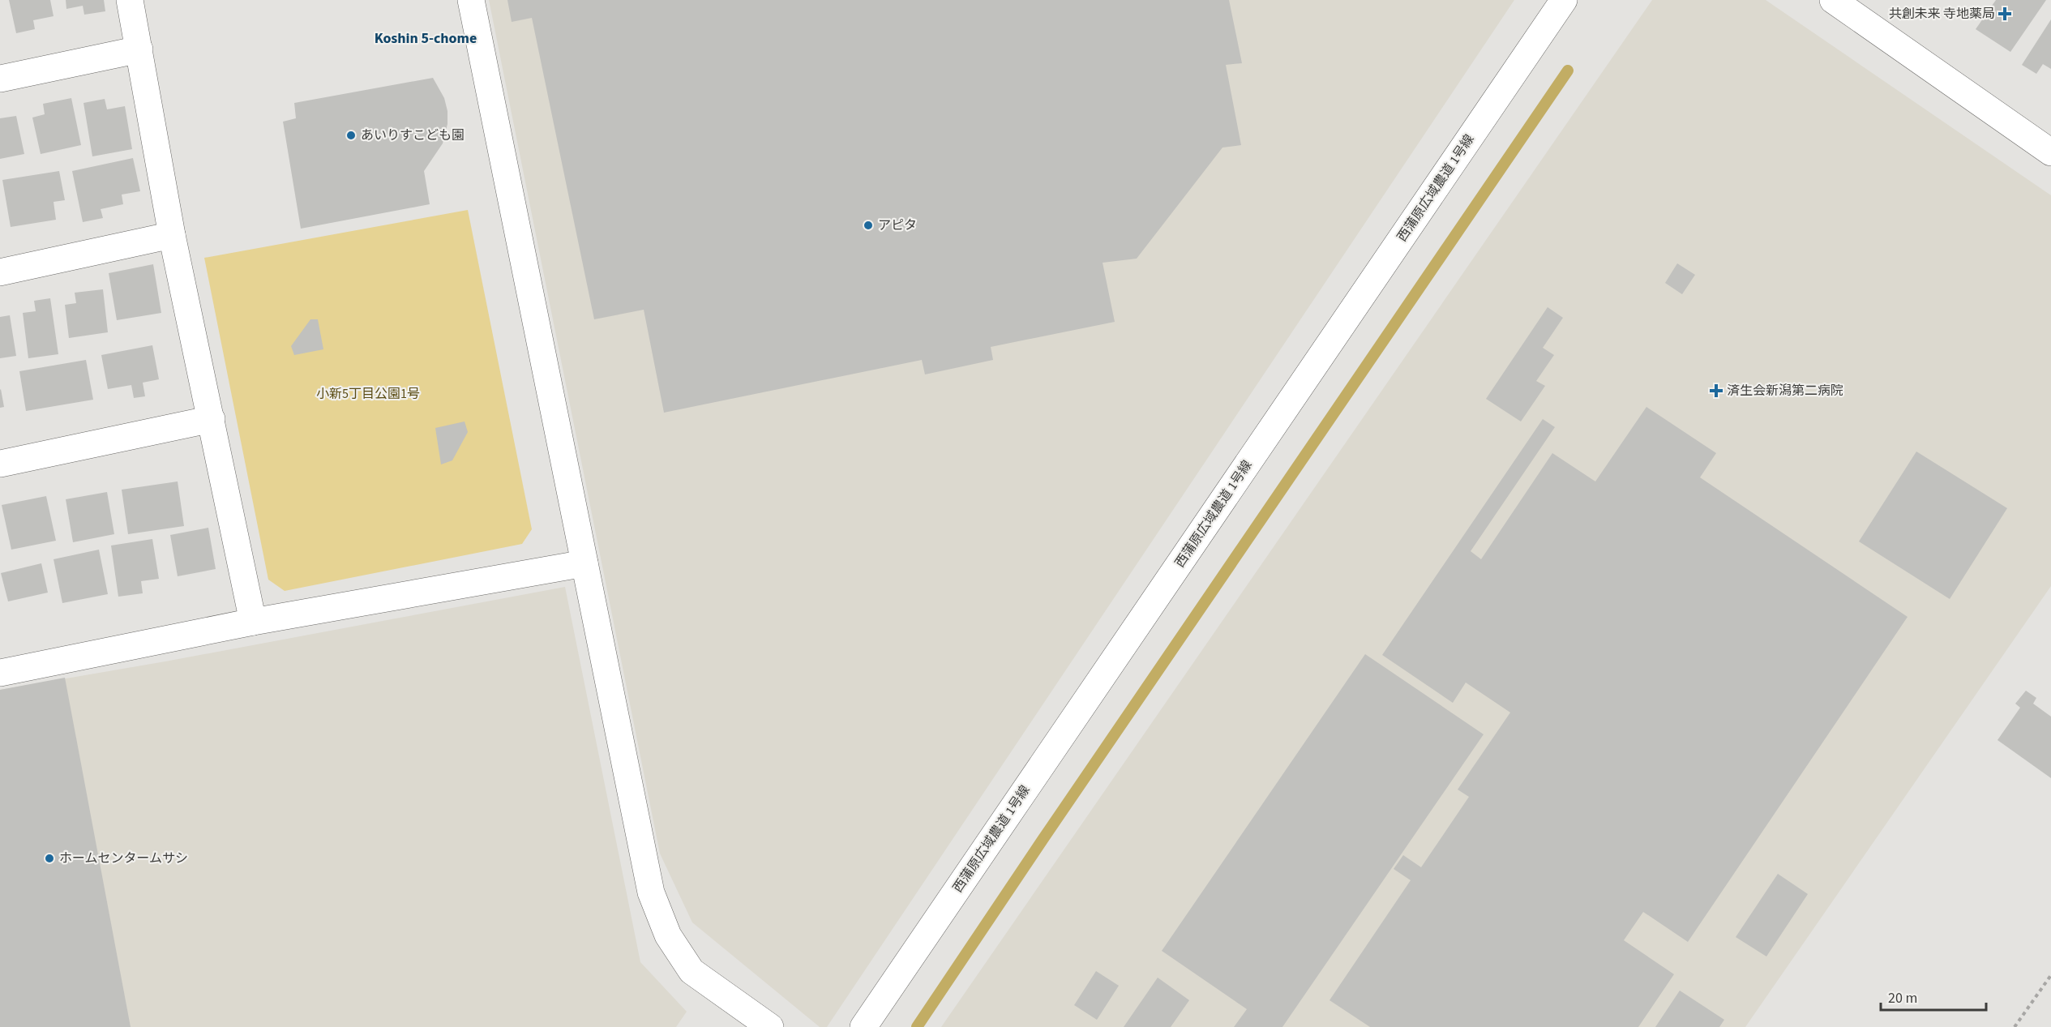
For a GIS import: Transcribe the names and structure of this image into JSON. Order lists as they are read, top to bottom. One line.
{"streets":{"street":["西蒲原広域農道 1号線"]},"districts":["Koshin 5-chome"],"parks":["小新5丁目公園1号"],"places":{"health":["共創未来 寺地薬局","済生会新潟第二病院"],"other":["あいりすこども園","アピタ","ホームセンタームサシ"]},"scale_bar":"20 m"}
